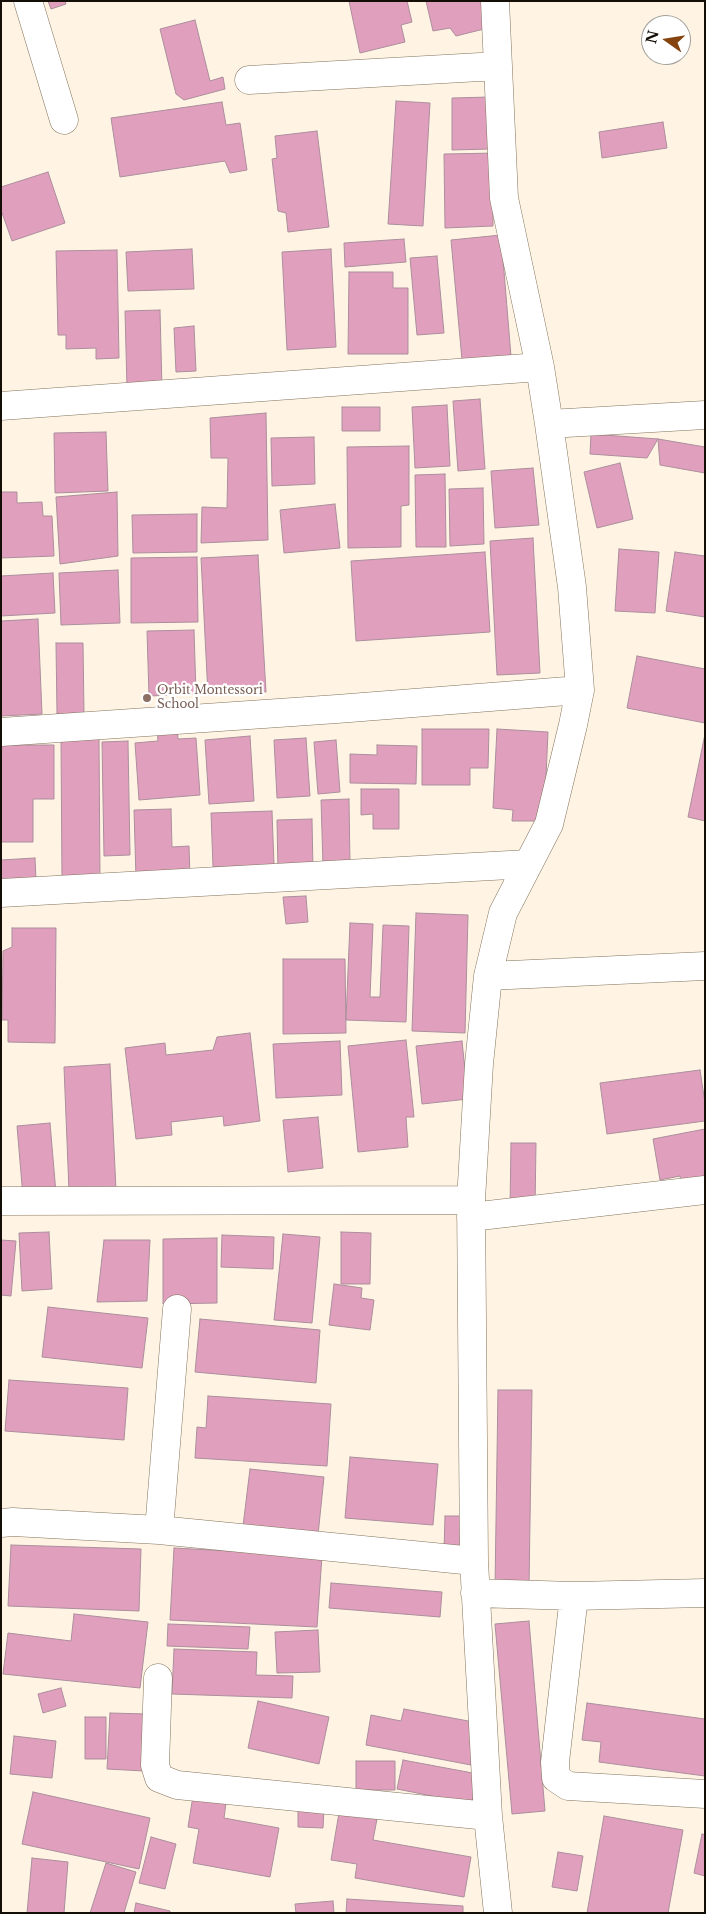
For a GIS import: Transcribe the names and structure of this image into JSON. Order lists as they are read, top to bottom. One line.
{"places":["Orbit Montessori School"],"north":"left"}
